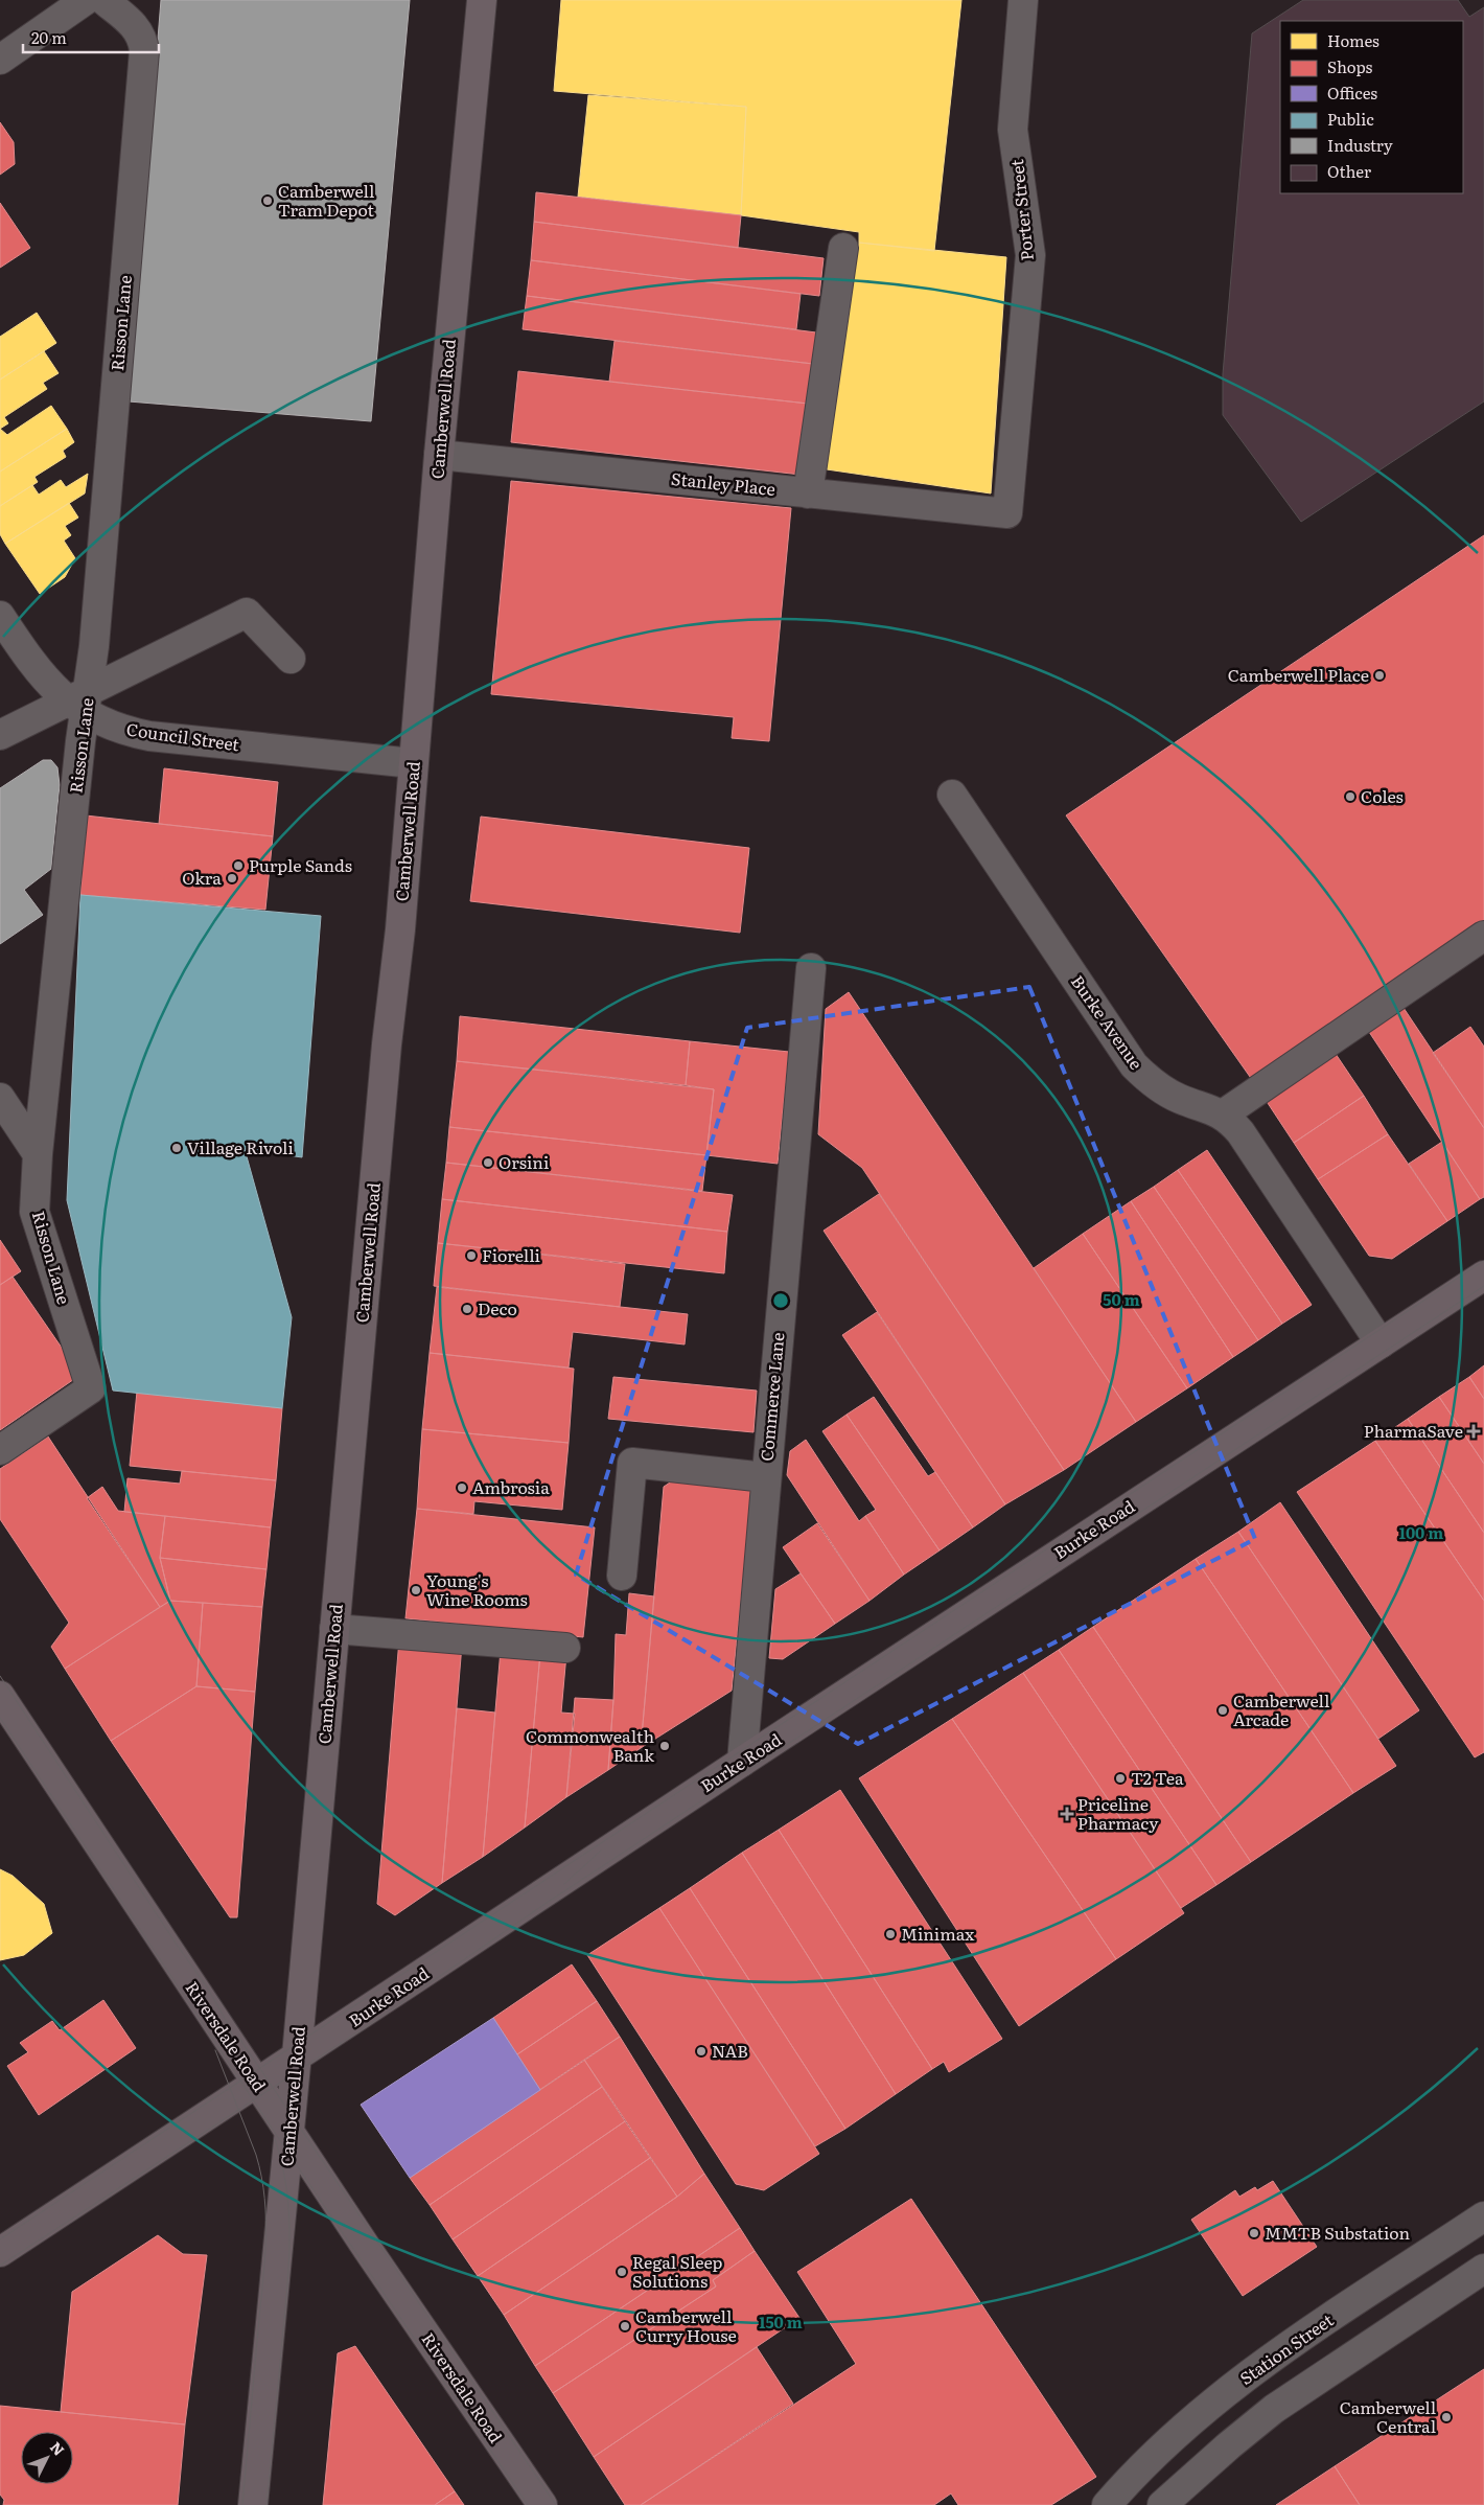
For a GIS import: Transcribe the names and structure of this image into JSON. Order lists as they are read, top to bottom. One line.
{"streets":{"main road":["Camberwell Road","Burke Road","Riversdale Road"],"street":["Porter Street","Risson Lane","Stanley Place","Council Street","Burke Avenue","Commerce Lane","Station Street"]},"crossings":[["Porter Street","Stanley Place"],["Risson Lane","Council Street"],["Camberwell Road","Stanley Place"],["Camberwell Road","Council Street"],["Camberwell Road","Burke Road"],["Camberwell Road","Riversdale Road"],["Burke Avenue","Burke Road"],["Commerce Lane","Burke Road"],["Burke Road","Riversdale Road"]],"places":{"other":["Camberwell Tram Depot","Camberwell Place","Coles","Purple Sands","Okra","Village Rivoli","Orsini","Fiorelli","Deco","Ambrosia","Young's Wine Rooms","Camberwell Arcade","Commonwealth Bank","T2 Tea","Minimax","NAB","MMTB Substation","Regal Sleep Solutions","Camberwell Curry House","Camberwell Central"],"health":["PharmaSave","Priceline Pharmacy"]},"legend":["Homes","Shops","Offices","Public","Industry","Other"],"scale_bar":"20 m","north":"top right","rings":["50 m","100 m","150 m"]}
